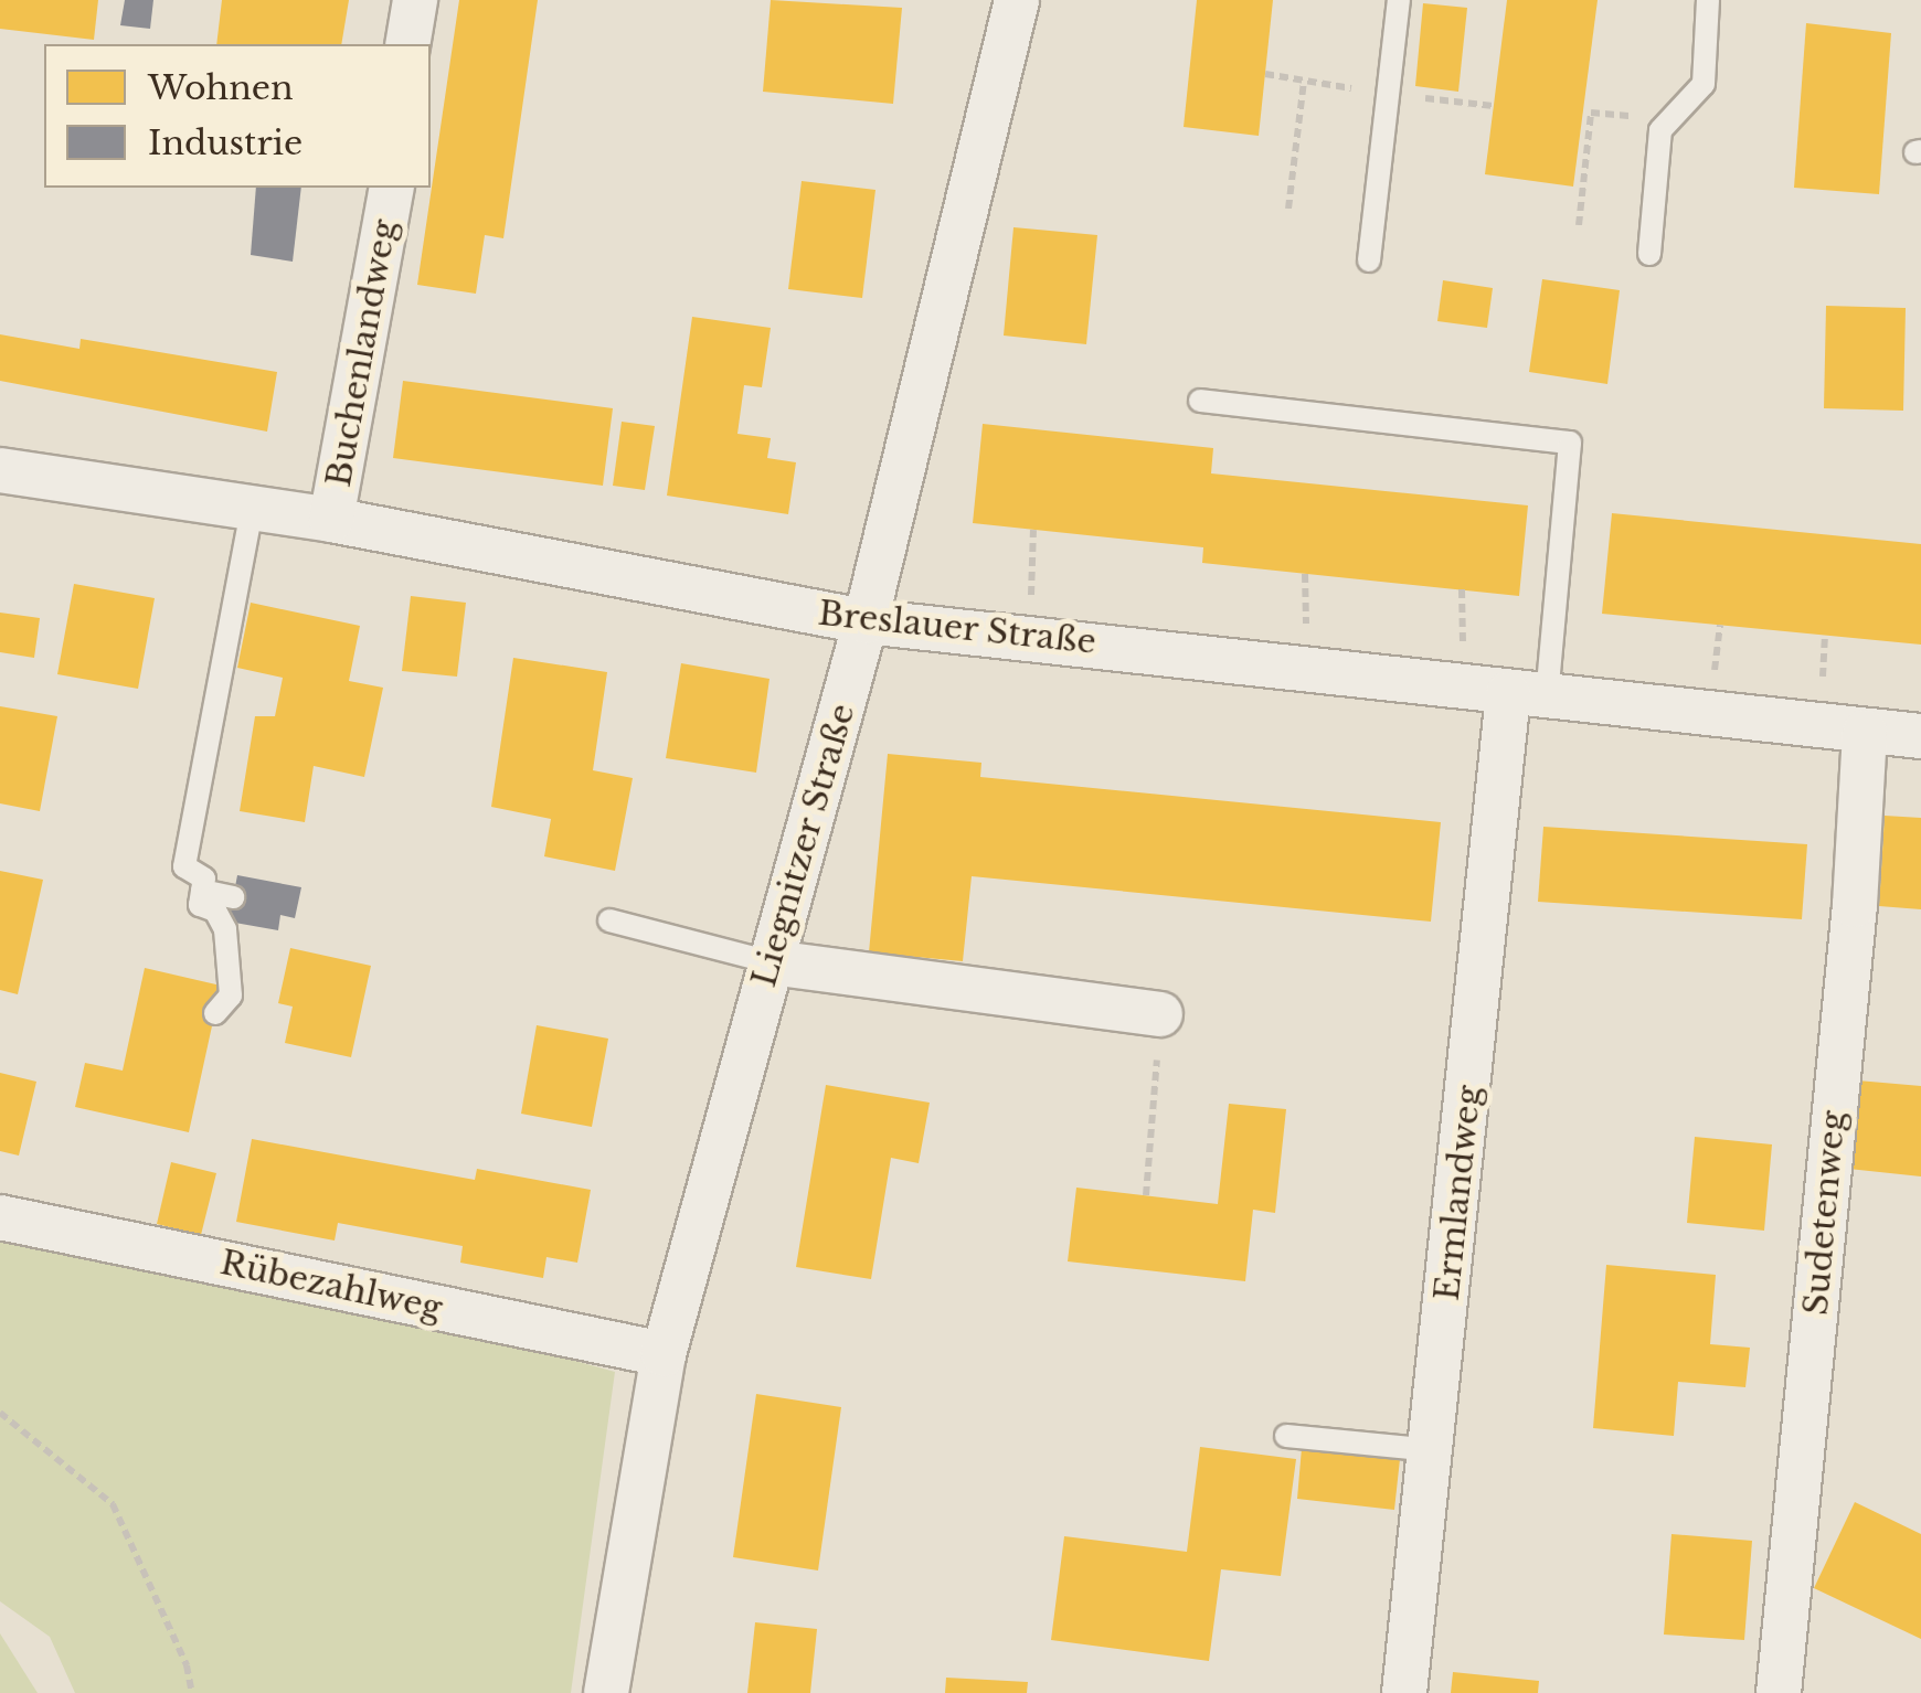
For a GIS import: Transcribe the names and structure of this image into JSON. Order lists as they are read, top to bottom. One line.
{"streets":{"street":["Buchenlandweg","Breslauer Straße","Liegnitzer Straße","Ermlandweg","Sudetenweg","Rübezahlweg"]},"crossings":[["Buchenlandweg","Breslauer Straße"],["Breslauer Straße","Liegnitzer Straße"],["Breslauer Straße","Ermlandweg"],["Breslauer Straße","Sudetenweg"],["Liegnitzer Straße","Rübezahlweg"]],"legend":["Wohnen","Industrie"]}
